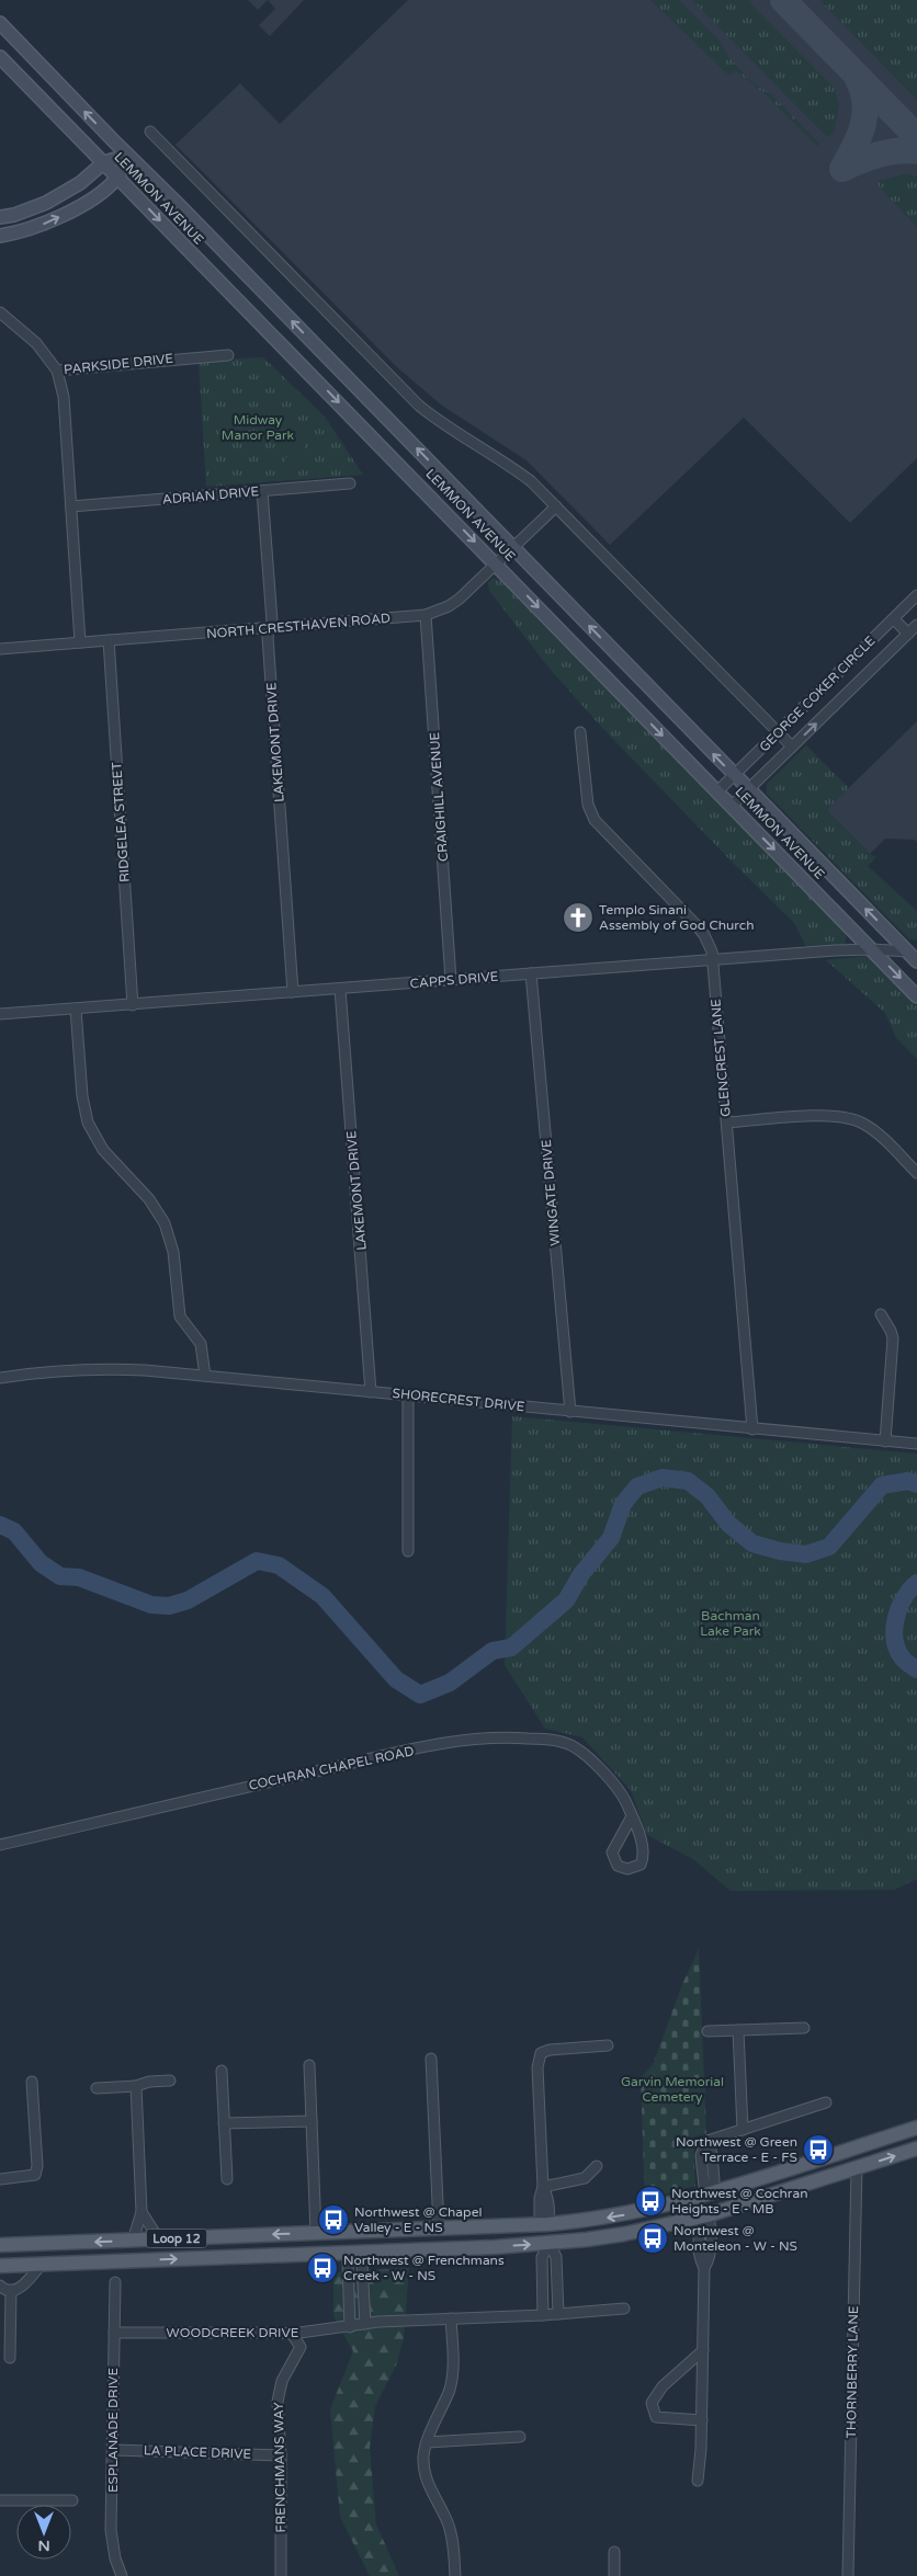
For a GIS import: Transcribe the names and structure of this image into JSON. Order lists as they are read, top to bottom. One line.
{"streets":{"main road":["LEMMON AVENUE","Loop 12"],"street":["PARKSIDE DRIVE","ADRIAN DRIVE","NORTH CRESTHAVEN ROAD","GEORGE COKER CIRCLE","LAKEMONT DRIVE","CRAIGHILL AVENUE","RIDGELEA STREET","CAPPS DRIVE","GLENCREST LANE","WINGATE DRIVE","SHORECREST DRIVE","COCHRAN CHAPEL ROAD","WOODCREEK DRIVE","THORNBERRY LANE","ESPLANADE DRIVE","LA PLACE DRIVE","FRENCHMANS WAY"]},"crossings":[["LEMMON AVENUE","NORTH CRESTHAVEN ROAD"],["LEMMON AVENUE","GEORGE COKER CIRCLE"],["LEMMON AVENUE","CAPPS DRIVE"],["ADRIAN DRIVE","LAKEMONT DRIVE"],["NORTH CRESTHAVEN ROAD","LAKEMONT DRIVE"],["NORTH CRESTHAVEN ROAD","CRAIGHILL AVENUE"],["NORTH CRESTHAVEN ROAD","RIDGELEA STREET"],["LAKEMONT DRIVE","CAPPS DRIVE"],["LAKEMONT DRIVE","SHORECREST DRIVE"],["CRAIGHILL AVENUE","CAPPS DRIVE"],["RIDGELEA STREET","CAPPS DRIVE"],["CAPPS DRIVE","GLENCREST LANE"],["CAPPS DRIVE","WINGATE DRIVE"],["GLENCREST LANE","SHORECREST DRIVE"],["WINGATE DRIVE","SHORECREST DRIVE"],["Loop 12","THORNBERRY LANE"],["WOODCREEK DRIVE","ESPLANADE DRIVE"],["WOODCREEK DRIVE","FRENCHMANS WAY"],["ESPLANADE DRIVE","LA PLACE DRIVE"],["LA PLACE DRIVE","FRENCHMANS WAY"]],"parks":["Midway Manor Park","Bachman Lake Park","Garvin Memorial Cemetery"],"places":{"church":["Templo Sinani Assembly of God Church"],"bus stop":["Northwest @ Green Terrace - E - FS","Northwest @ Cochran Heights - E - MB","Northwest @ Chapel Valley - E - NS","Northwest @ Monteleon - W - NS","Northwest @ Frenchmans Creek - W - NS"]},"north":"bottom"}
